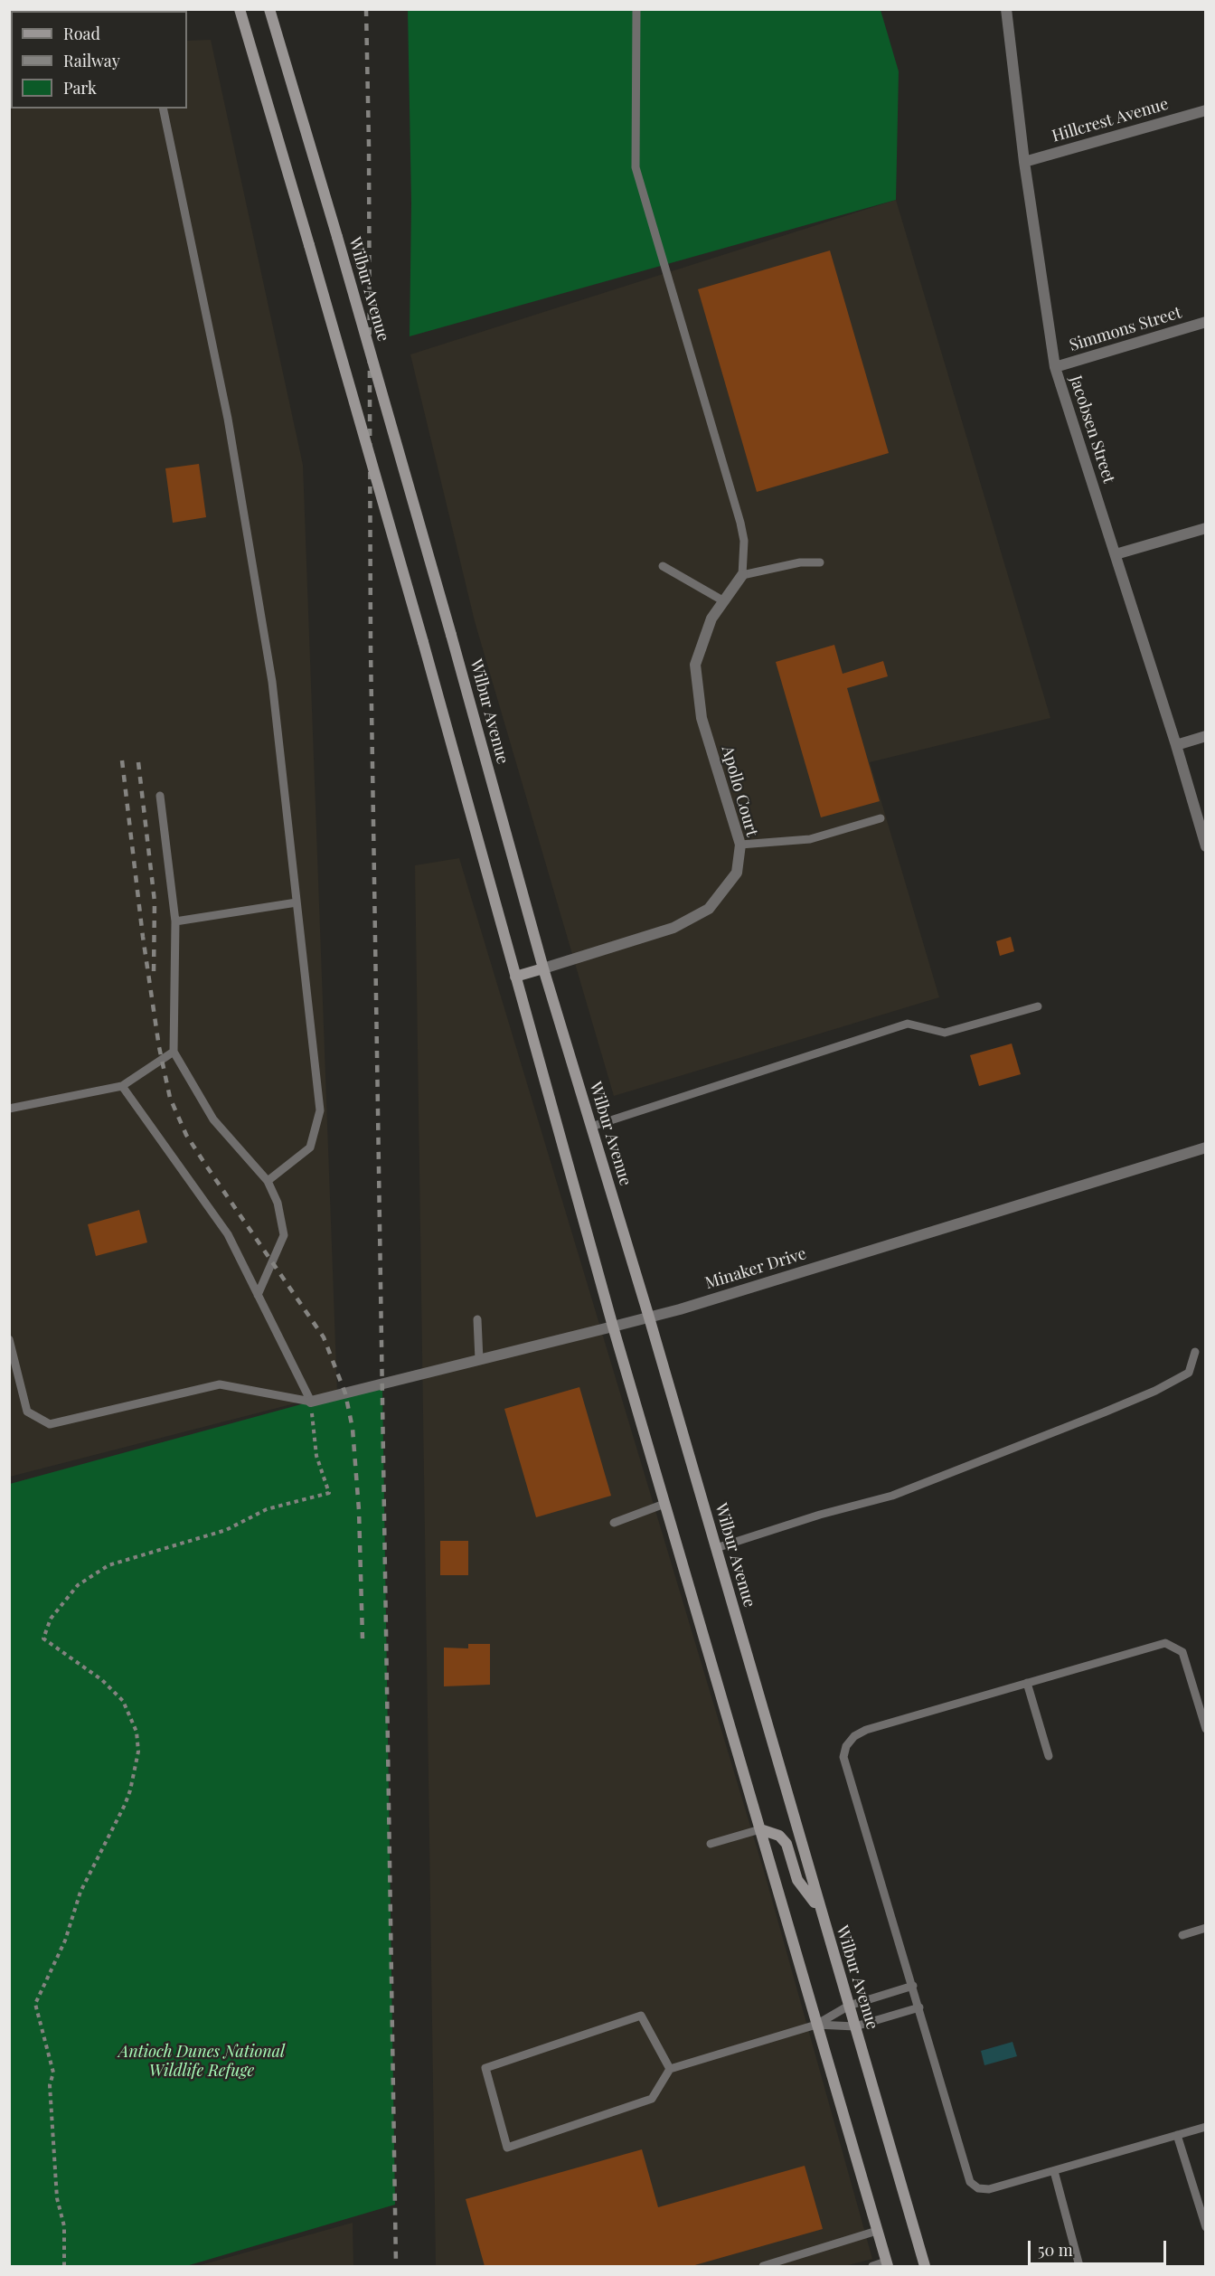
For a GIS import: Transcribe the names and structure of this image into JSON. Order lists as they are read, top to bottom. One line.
{"streets":{"main road":["Wilbur Avenue"],"street":["Hillcrest Avenue","Simmons Street","Jacobsen Street","Apollo Court","Minaker Drive"]},"crossings":[["Hillcrest Avenue","Jacobsen Street"],["Wilbur Avenue","Apollo Court"],["Wilbur Avenue","Minaker Drive"],["Simmons Street","Jacobsen Street"]],"parks":["Antioch Dunes National Wildlife Refuge"],"legend":["Road","Railway","Park"],"scale_bar":"50 m"}
